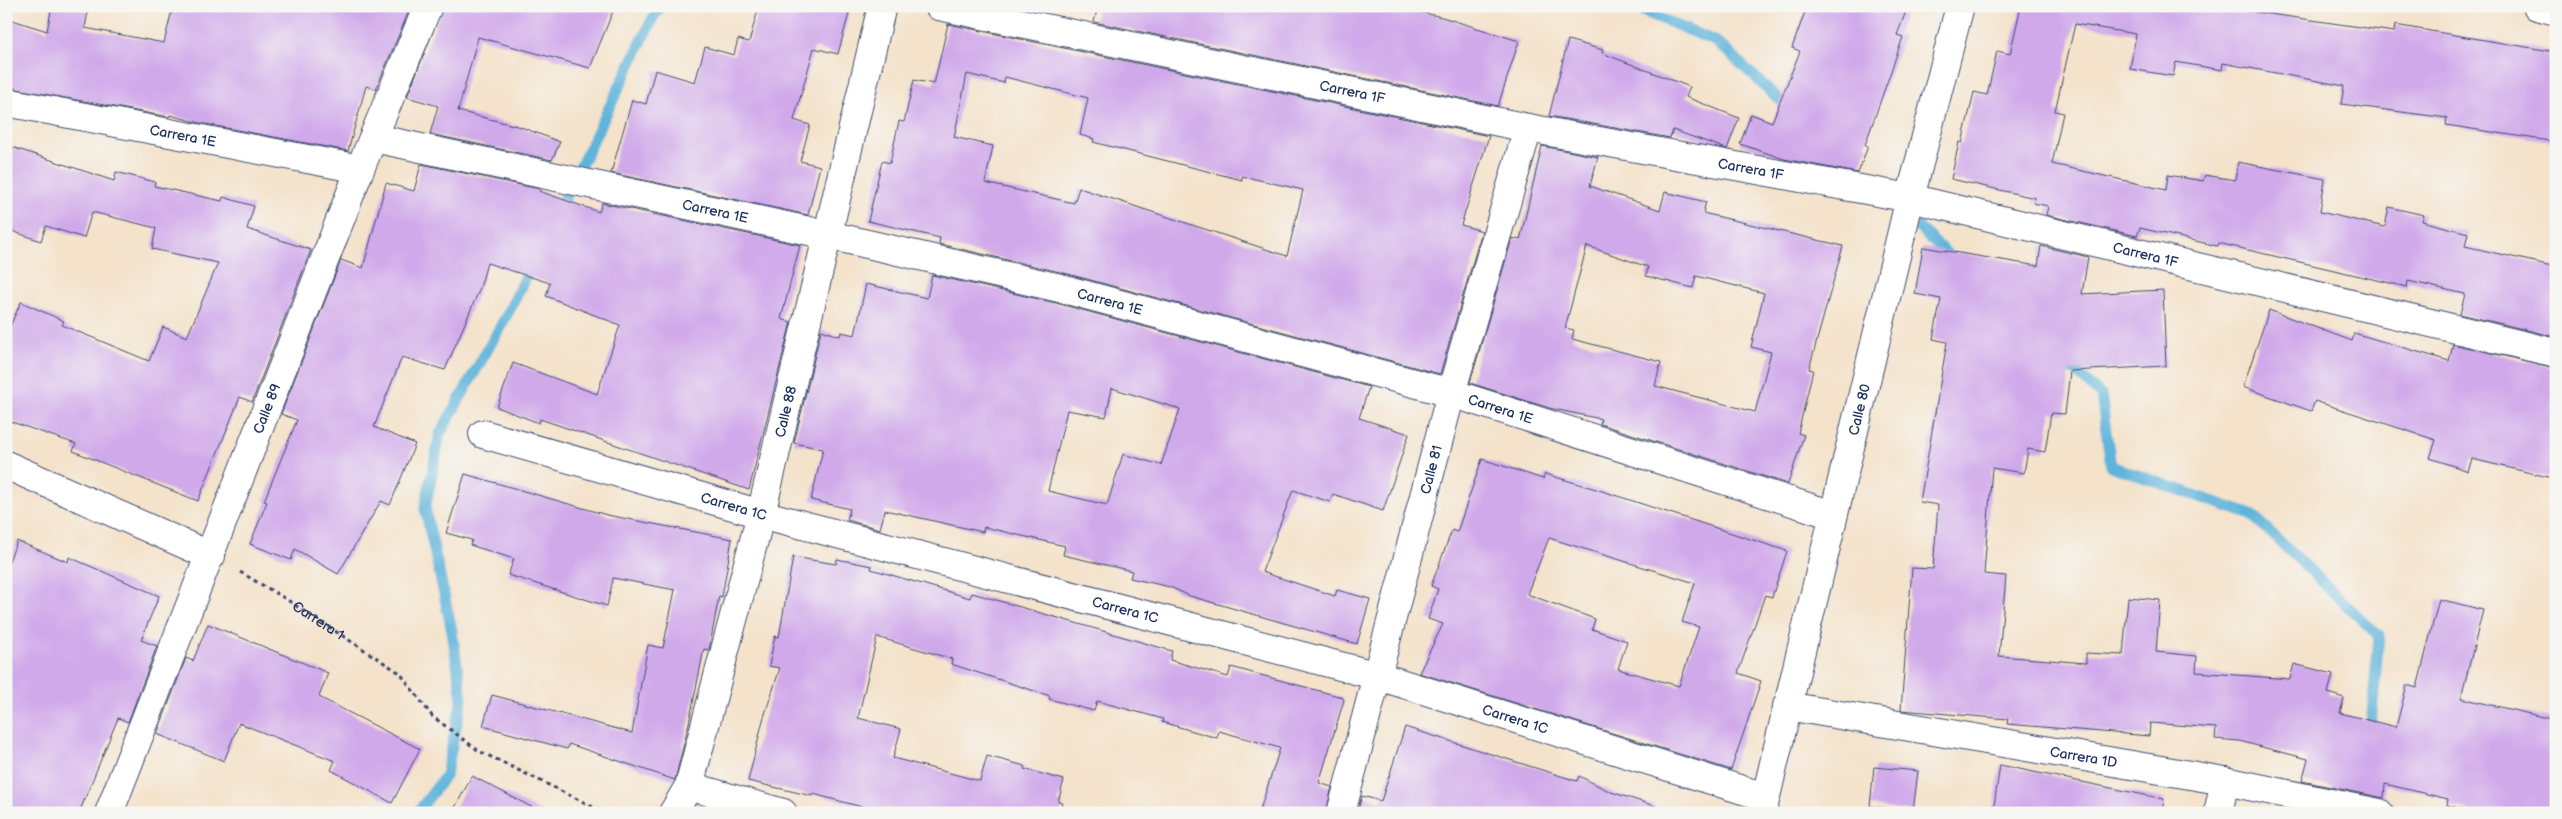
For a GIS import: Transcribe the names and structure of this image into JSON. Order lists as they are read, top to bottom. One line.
{"streets":{"street":["Carrera 1F","Carrera 1E","Calle 89","Calle 80","Calle 88","Calle 81","Carrera 1C","Carrera 1D"],"path":["Carrera 1"]},"crossings":[["Carrera 1F","Calle 80"],["Carrera 1F","Calle 81"],["Carrera 1E","Calle 89"],["Carrera 1E","Calle 80"],["Carrera 1E","Calle 88"],["Carrera 1E","Calle 81"],["Calle 89","Carrera 1"],["Calle 80","Carrera 1C"],["Calle 80","Carrera 1D"],["Calle 88","Carrera 1C"],["Calle 81","Carrera 1C"]]}
